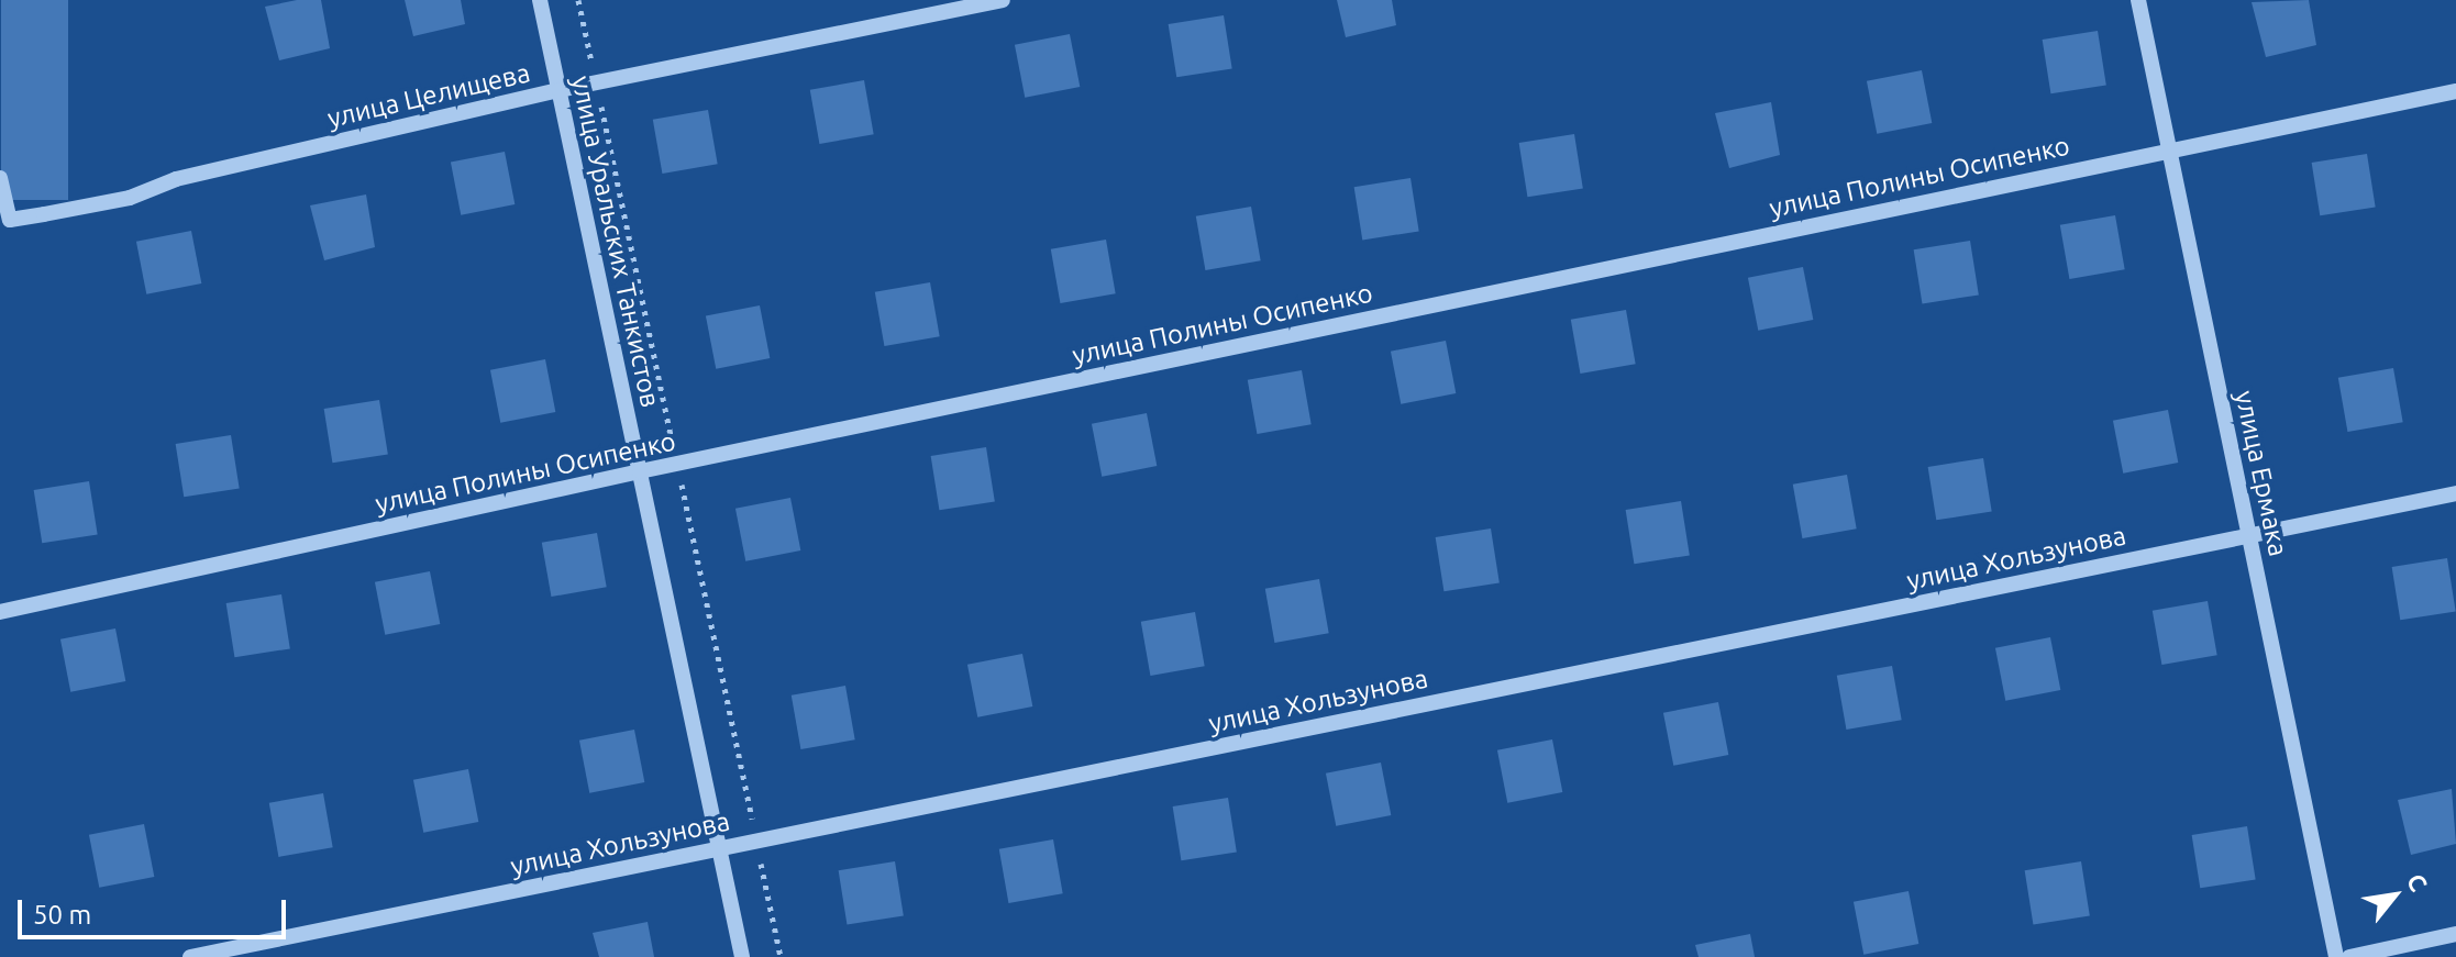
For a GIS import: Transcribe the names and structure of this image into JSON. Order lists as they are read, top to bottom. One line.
{"streets":{"street":["улица Целищева","улица Полины Осипенко","улица Уральских Танкистов","улица Ермака","улица Хользунова"]},"crossings":[["улица Целищева","улица Уральских Танкистов"],["улица Полины Осипенко","улица Уральских Танкистов"],["улица Полины Осипенко","улица Ермака"],["улица Уральских Танкистов","улица Хользунова"],["улица Ермака","улица Хользунова"]],"scale_bar":"50 m","north":"top right"}
